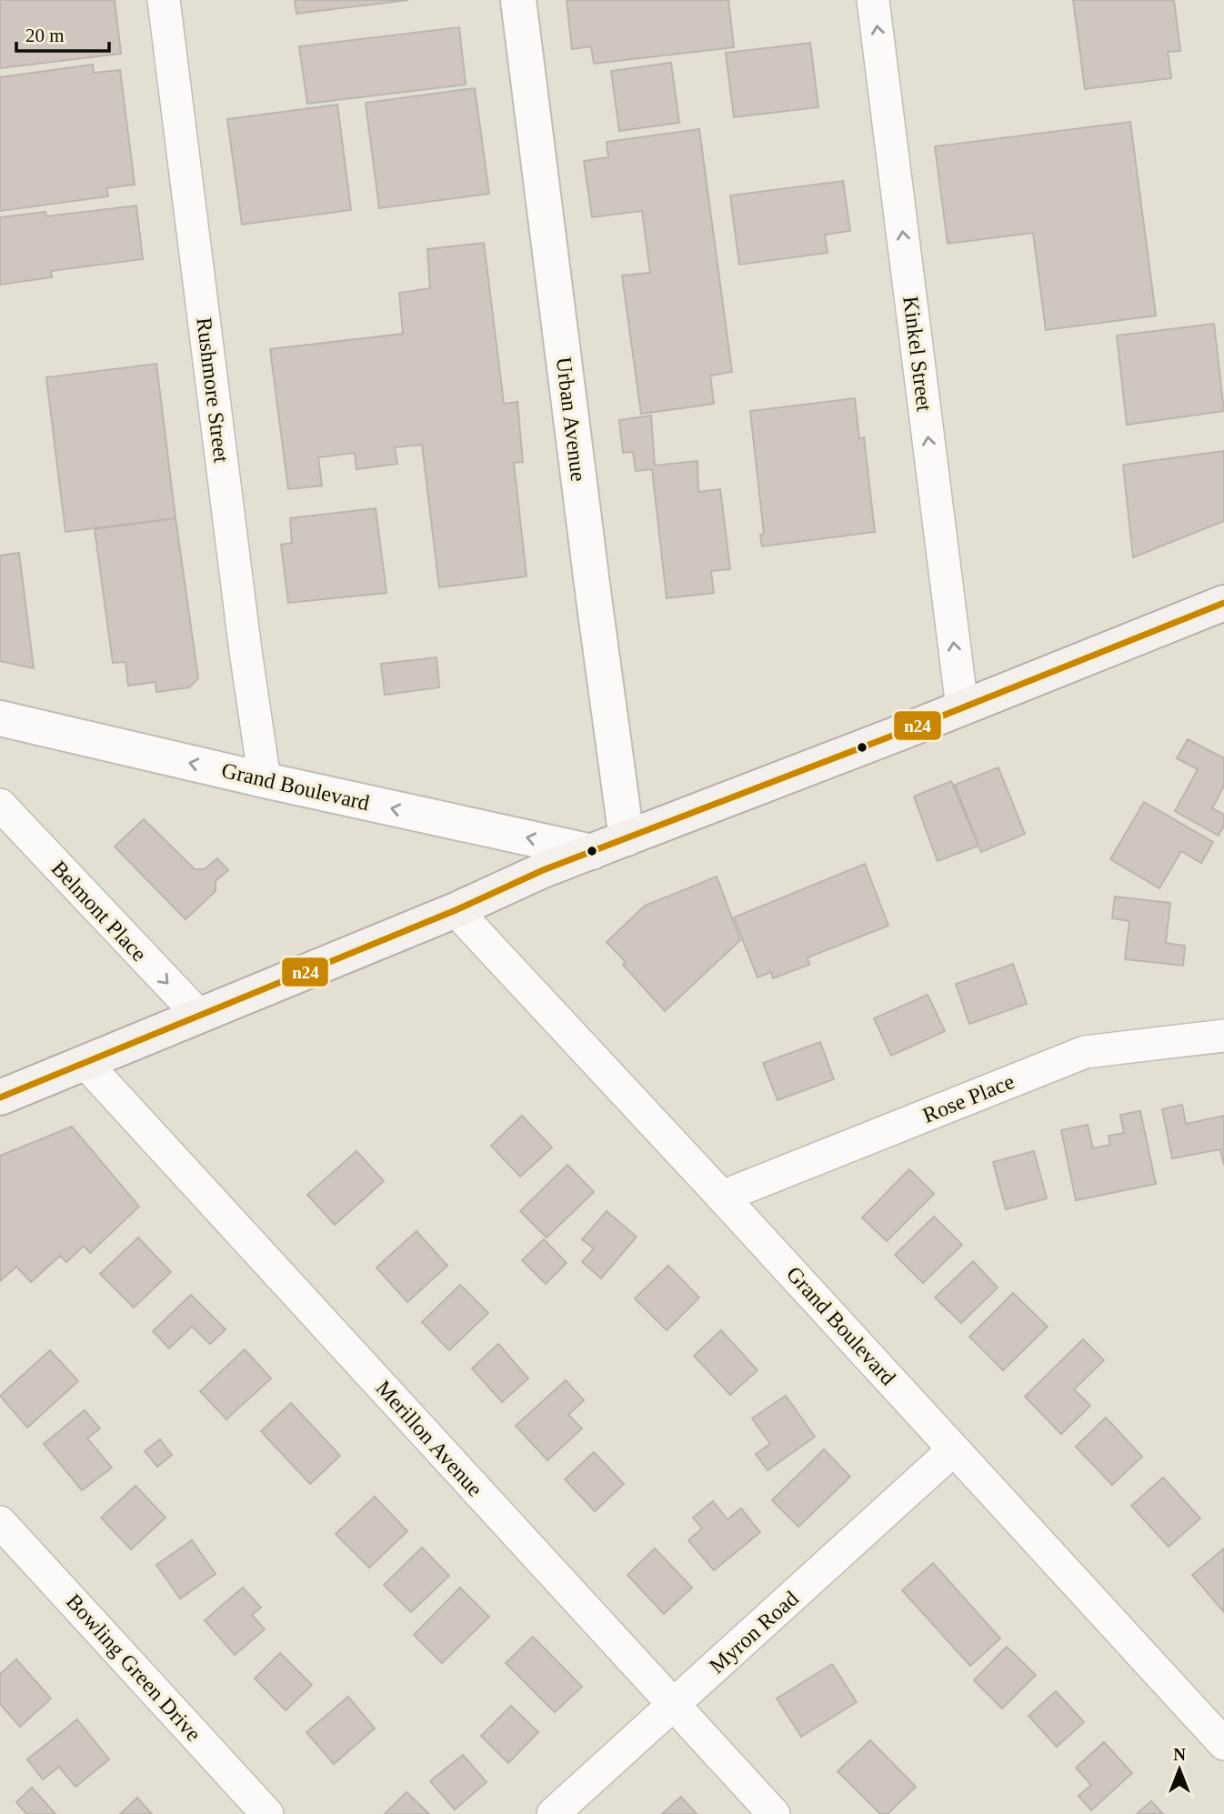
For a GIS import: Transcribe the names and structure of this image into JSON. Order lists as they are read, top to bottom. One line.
{"streets":{"street":["Kinkel Street","Rushmore Street","Urban Avenue","Grand Boulevard","Belmont Place","Rose Place","Merillon Avenue","Myron Road","Bowling Green Drive"]},"crossings":[["Rushmore Street","Grand Boulevard"],["Grand Boulevard","Rose Place"],["Grand Boulevard","Myron Road"],["Merillon Avenue","Myron Road"]],"one_way":["Kinkel Street","Belmont Place"],"lines":["transit line n24"],"scale_bar":"20 m","north":"top"}
